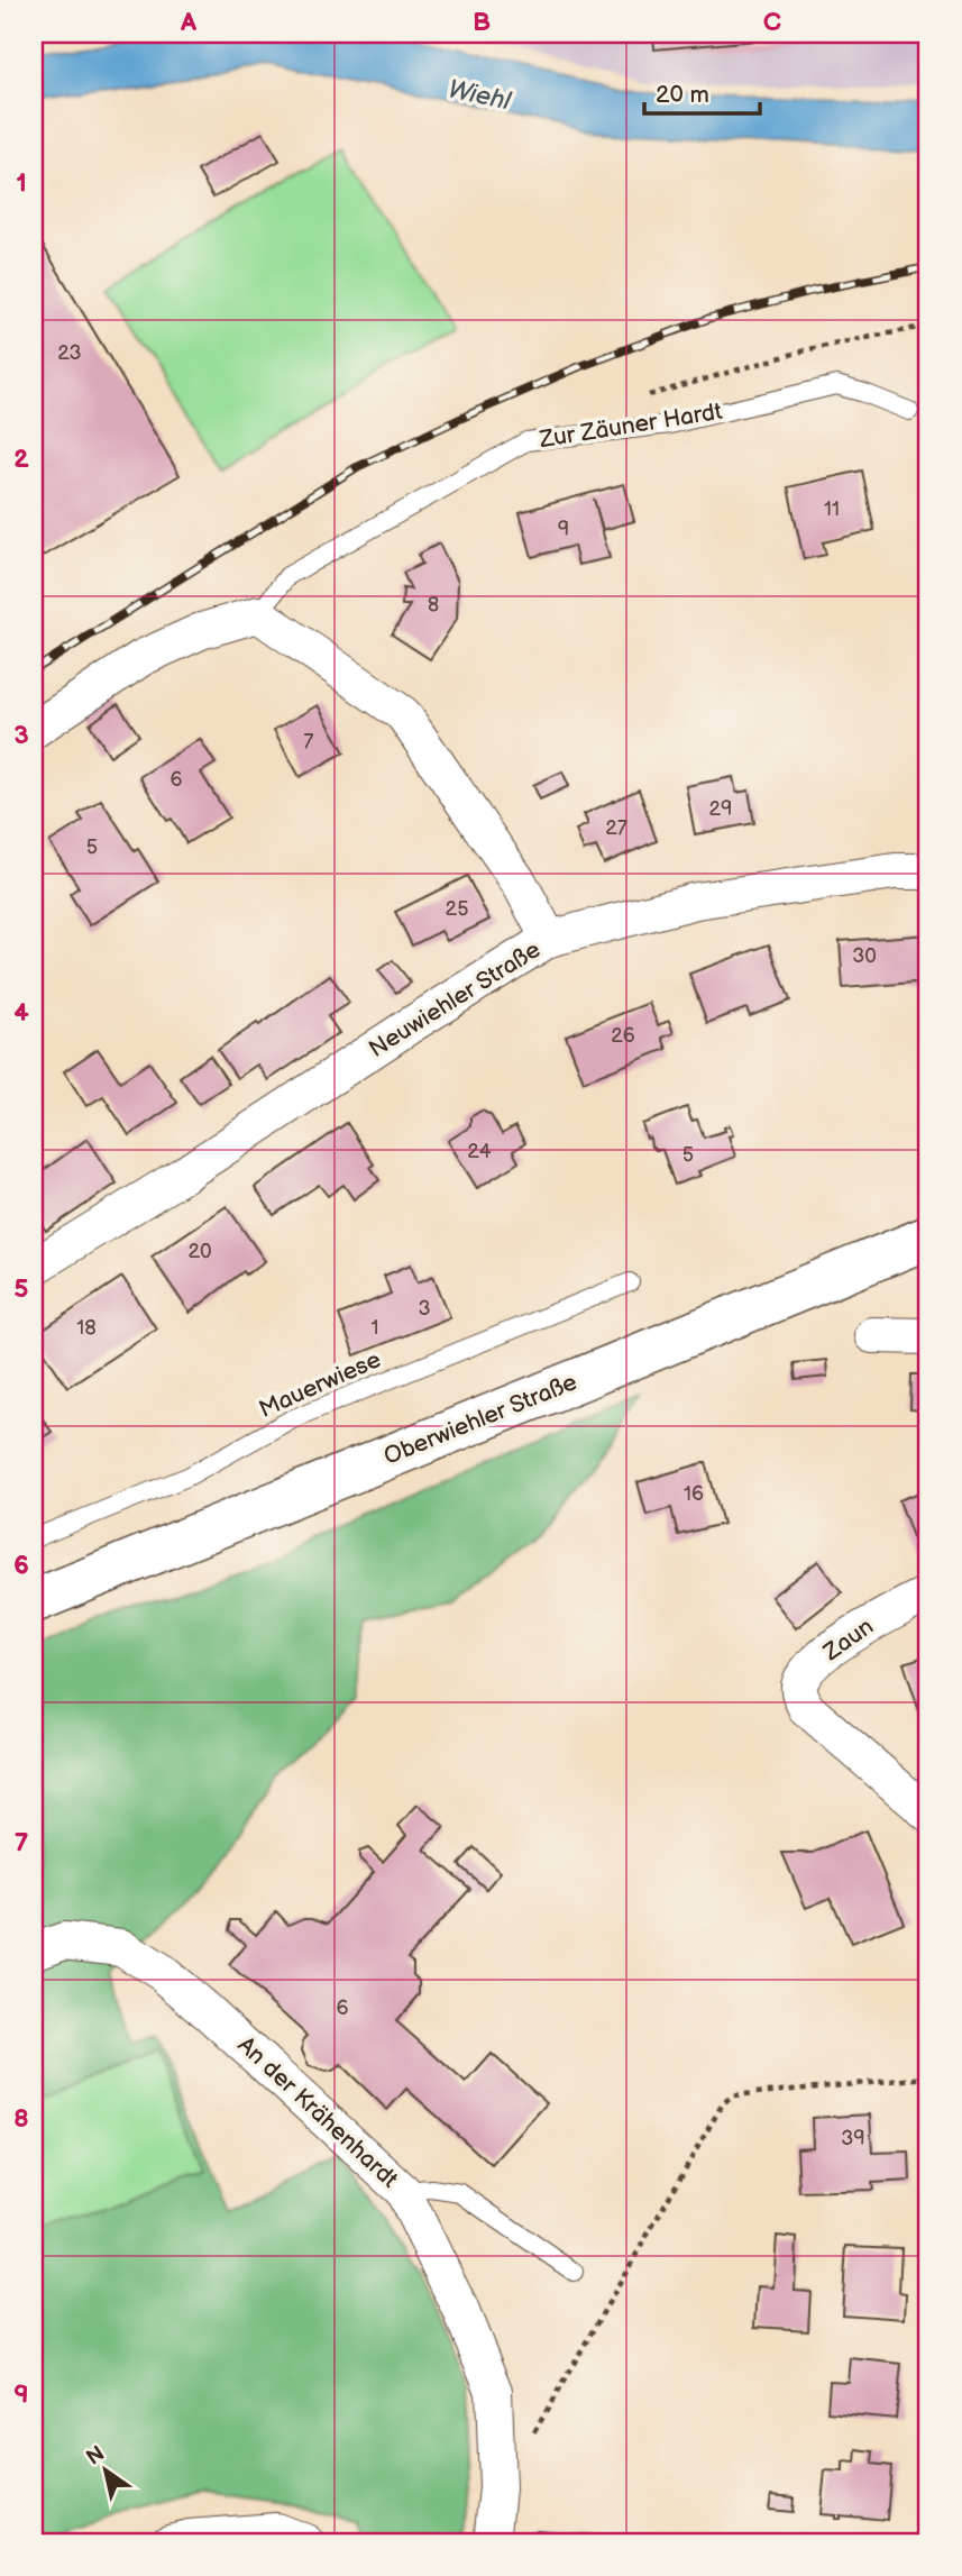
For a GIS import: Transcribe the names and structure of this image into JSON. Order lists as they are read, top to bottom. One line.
{"streets":{"main road":["Oberwiehler Straße"],"street":["Neuwiehler Straße","Zaun","An der Krähenhardt"],"lane":["Zur Zäuner Hardt","Mauerwiese"]},"water":["Wiehl"],"house_numbers":["23","11","9","8","7","6","29","27","5","25","30","26","24","5","20","3","18","1","16","6","39"],"scale_bar":"20 m","north":"top left","grid":{"columns":["A","B","C"],"rows":["1","2","3","4","5","6","7","8","9"]}}
